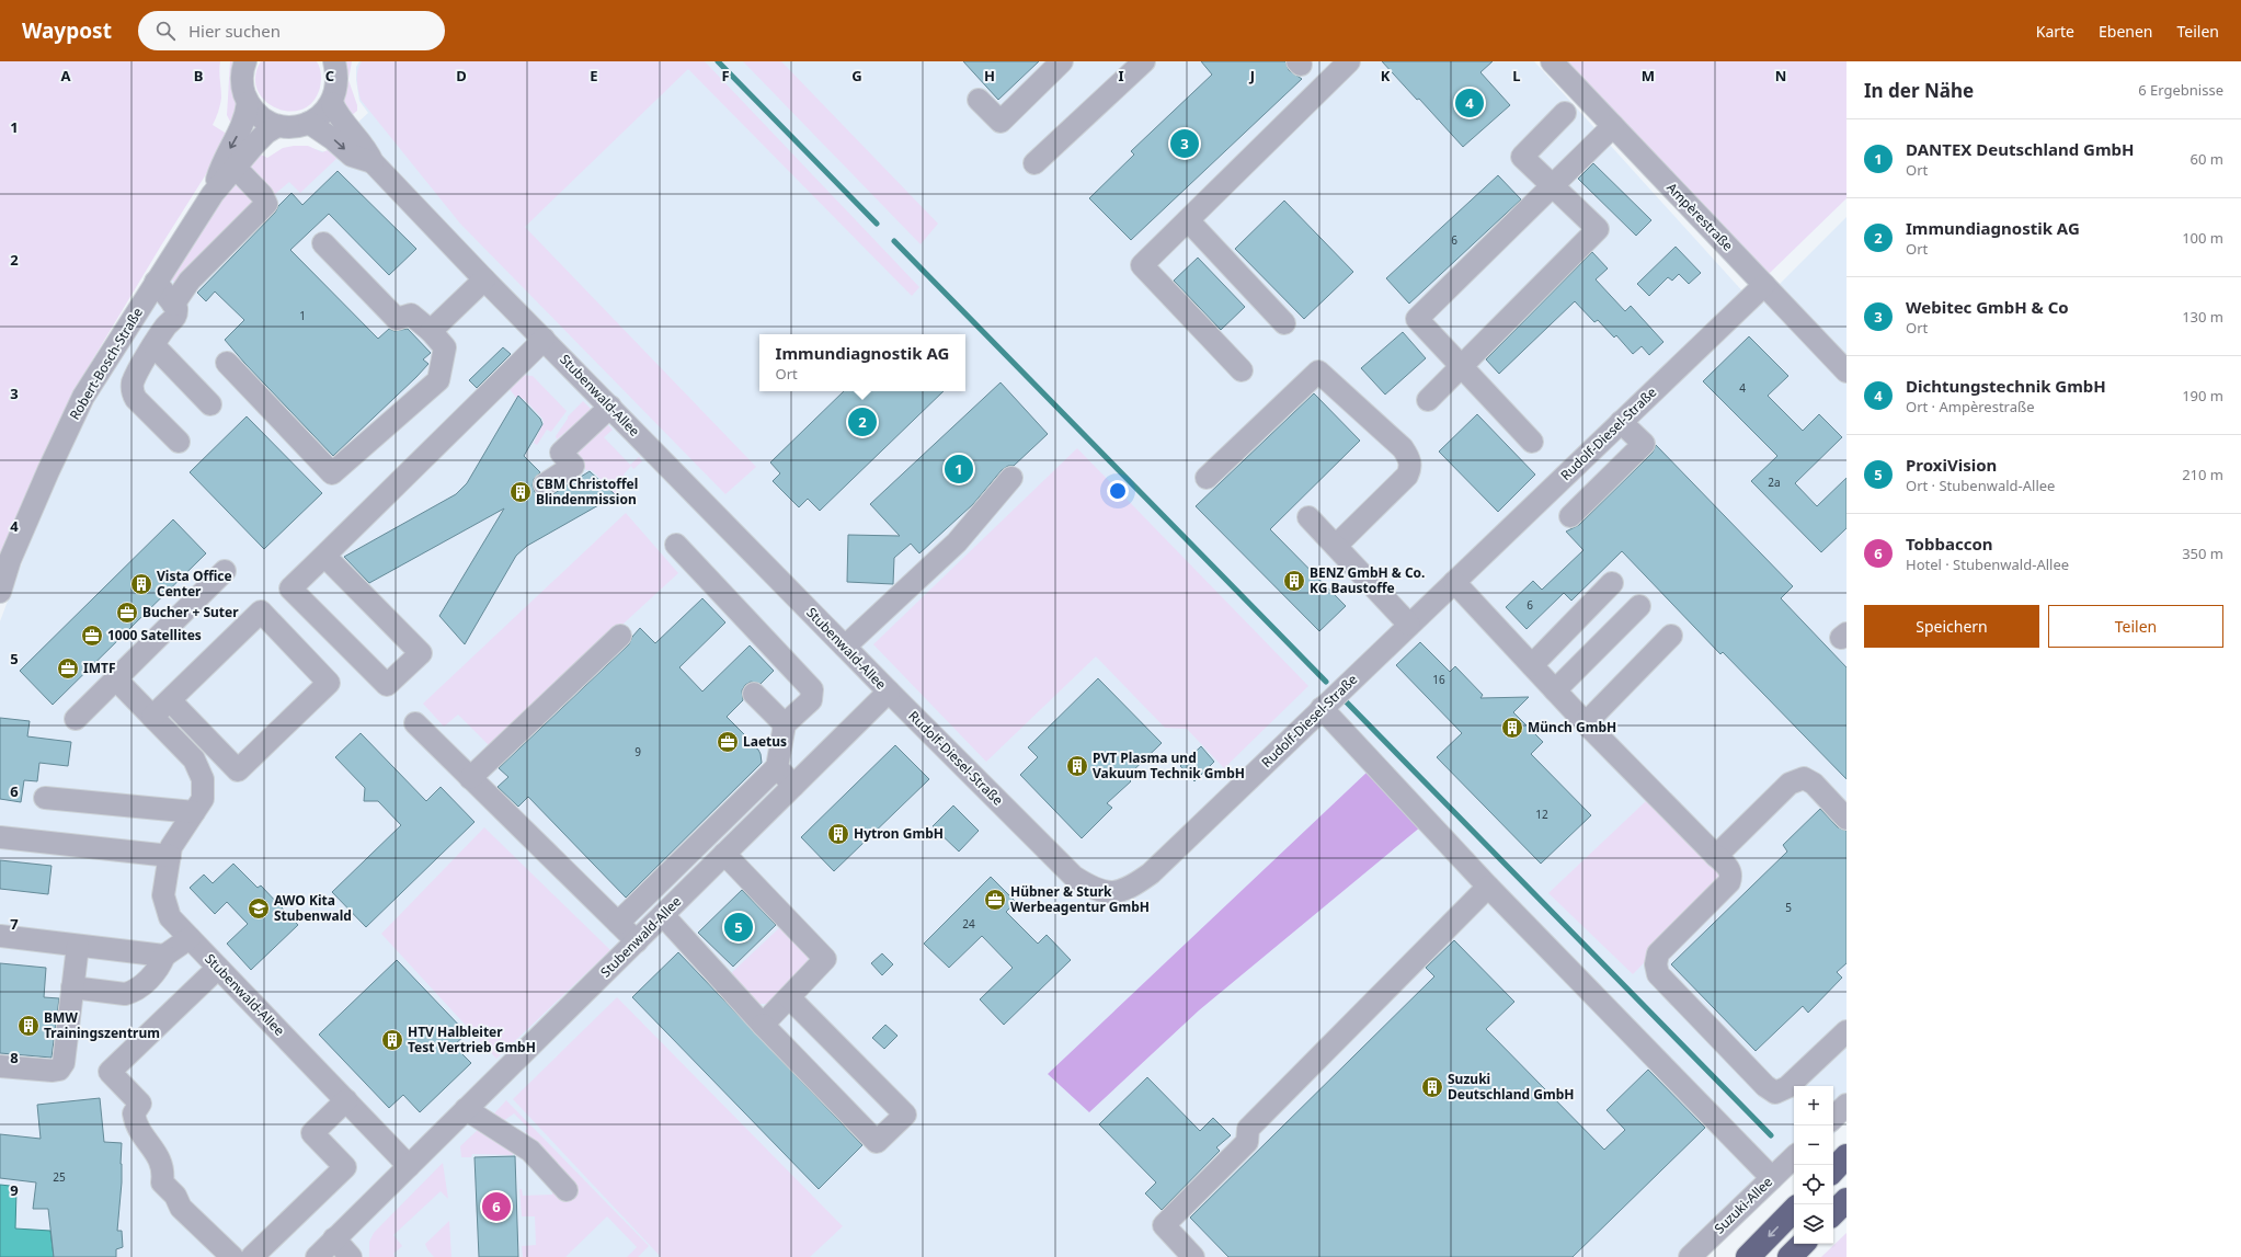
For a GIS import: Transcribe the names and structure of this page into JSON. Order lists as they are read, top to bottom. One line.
{"streets":{"street":["Ampèrestraße","Robert-Bosch-Straße","Stubenwald-Allee","Rudolf-Diesel-Straße","Suzuki-Allee"]},"crossings":[["Ampèrestraße","Rudolf-Diesel-Straße"],["Stubenwald-Allee","Rudolf-Diesel-Straße"]],"places":{"building":["CBM Christoffel Blindenmission","BENZ GmbH & Co. KG Baustoffe","Vista Office Center","Münch GmbH","PVT Plasma und Vakuum Technik GmbH","Hytron GmbH","BMW Trainingszentrum","HTV Halbleiter Test Vertrieb GmbH","Suzuki Deutschland GmbH"],"office":["Bucher + Suter","1000 Satellites","IMTF","Laetus","Hübner & Sturk Werbeagentur GmbH"],"school or university":["AWO Kita Stubenwald"]},"house_numbers":["6","1","4","2a","6","16","9","12","5","24","25"],"page":{"header":"Waypost","search":"Hier suchen","nav":["Karte","Ebenen","Teilen"],"heading":["In der Nähe","6 Ergebnisse"],"pins":["4","3","2","1","5","6"],"list":[{"mark":"1","name":"DANTEX Deutschland GmbH","note":"Ort","value":"60 m"},{"mark":"2","name":"Immundiagnostik AG","note":"Ort","value":"100 m"},{"mark":"3","name":"Webitec GmbH & Co","note":"Ort","value":"130 m"},{"mark":"4","name":"Dichtungstechnik GmbH","note":"Ort · Ampèrestraße","value":"190 m"},{"mark":"5","name":"ProxiVision","note":"Ort · Stubenwald-Allee","value":"210 m"},{"mark":"6","name":"Tobbaccon","note":"Hotel · Stubenwald-Allee","value":"350 m"}],"popup":["Immundiagnostik AG","Ort"],"buttons":["Speichern","Teilen"],"map_buttons":["+","−"]},"grid":{"columns":["A","B","C","D","E","F","G","H","I","J","K","L","M","N"],"rows":["1","2","3","4","5","6","7","8","9"]}}
